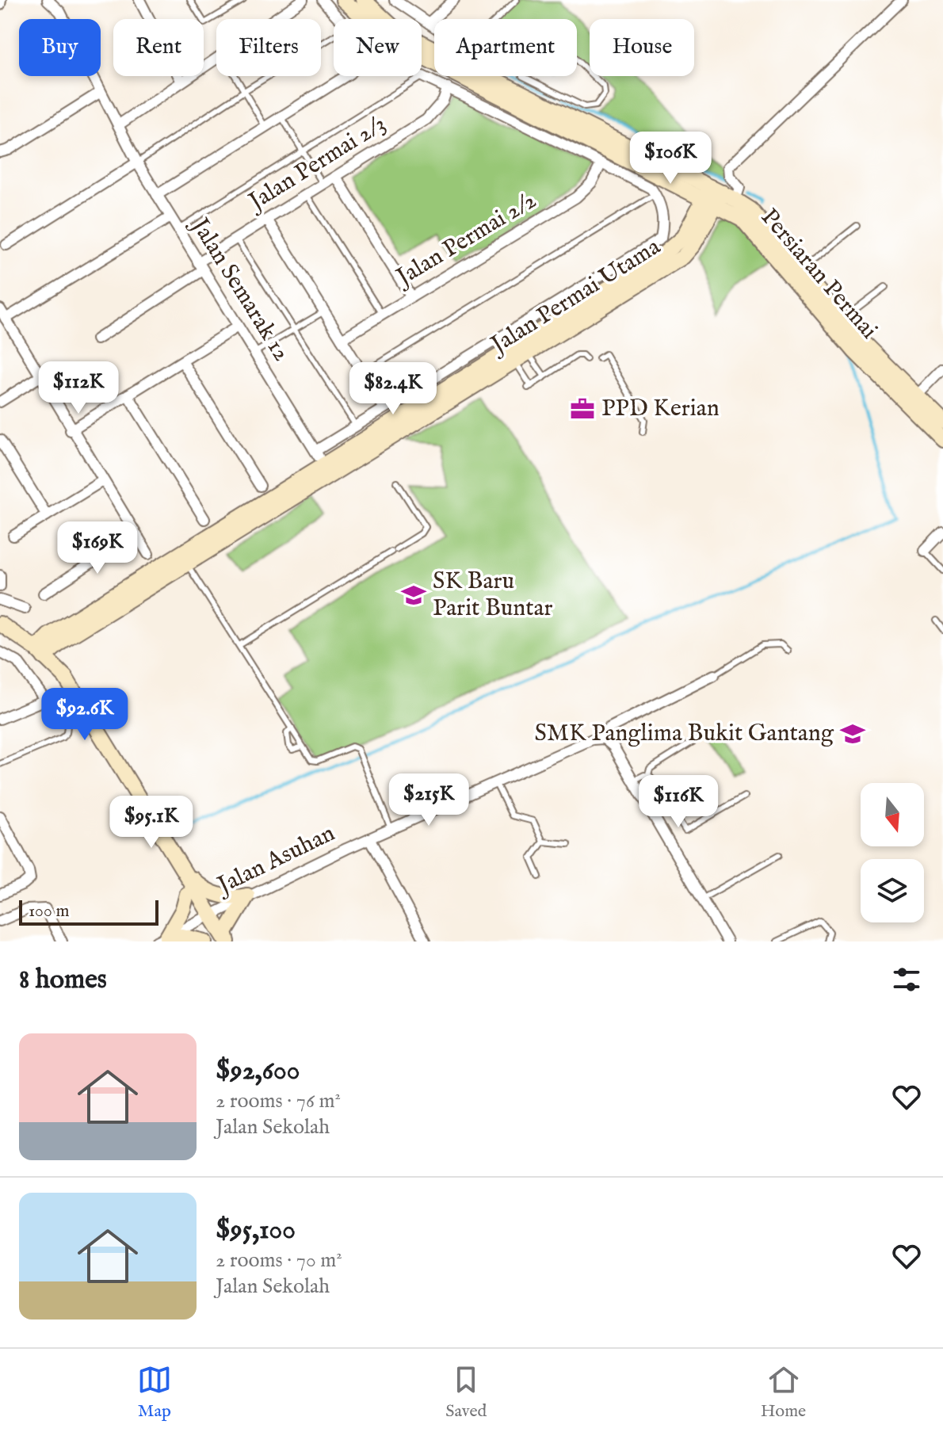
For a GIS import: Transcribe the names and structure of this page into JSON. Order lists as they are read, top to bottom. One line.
{"streets":{"street":["Jalan Permai 2/3","Jalan Permai 2/2","Persiaran Permai","Jalan Semarak 12","Jalan Permai Utama","Jalan Asuhan"]},"crossings":[["Jalan Permai 2/3","Jalan Semarak 12"],["Persiaran Permai","Jalan Permai Utama"],["Jalan Semarak 12","Jalan Permai Utama"]],"places":{"office":["PPD Kerian"],"school or university":["SK Baru Parit Buntar","SMK Panglima Bukit Gantang"]},"scale_bar":"100 m","north":"bottom","page":{"chip":["Buy","Rent","Filters","New","Apartment","House"],"price":["$106K","$112K","$82.4K","$169K","$92.6K","$215K","$116K","$95.1K"],"scale":"100 m","heading":"8 homes","list":[{"name":"$92,600","note":"2 rooms · 76 m² · Jalan Sekolah"},{"name":"$95,100","note":"2 rooms · 70 m² · Jalan Sekolah"}],"tabs":["Map","Saved","Home"]}}
